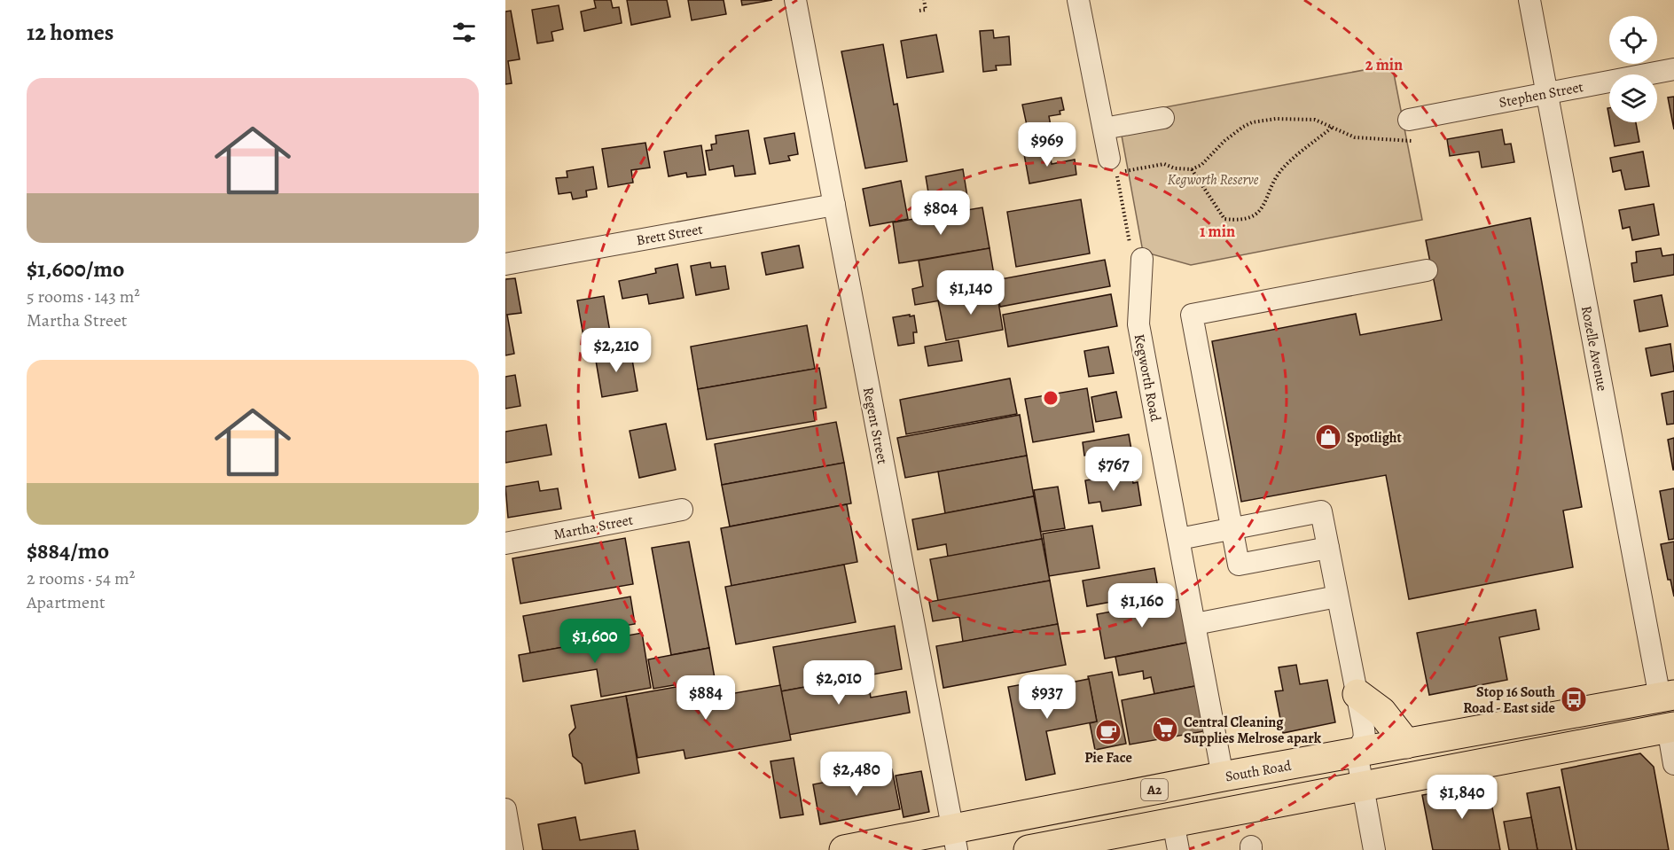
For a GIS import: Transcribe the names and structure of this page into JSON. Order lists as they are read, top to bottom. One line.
{"streets":{"highway":["South Road","A2"],"street":["Stephen Street","Brett Street","Rozelle Avenue","Kegworth Road","Regent Street","Martha Street"]},"crossings":[["Stephen Street","Rozelle Avenue"],["Brett Street","Regent Street"],["Rozelle Avenue","South Road"],["Kegworth Road","South Road"],["Regent Street","South Road"]],"parks":["Kegworth Reserve"],"places":{"shop":["Spotlight"],"bus stop":["Stop 16 South Road - East side"],"supermarket":["Central Cleaning Supplies Melrose apark"],"cafe":["Pie Face"]},"page":{"heading":"12 homes","list":[{"name":"$1,600/mo","note":"5 rooms · 143 m² · Martha Street"},{"name":"$884/mo","note":"2 rooms · 54 m² · Apartment"}],"price":["$969","$804","$1,140","$2,210","$767","$1,160","$1,600","$2,010","$937","$884","$2,480","$1,840"]},"rings":["2 min","1 min"]}
